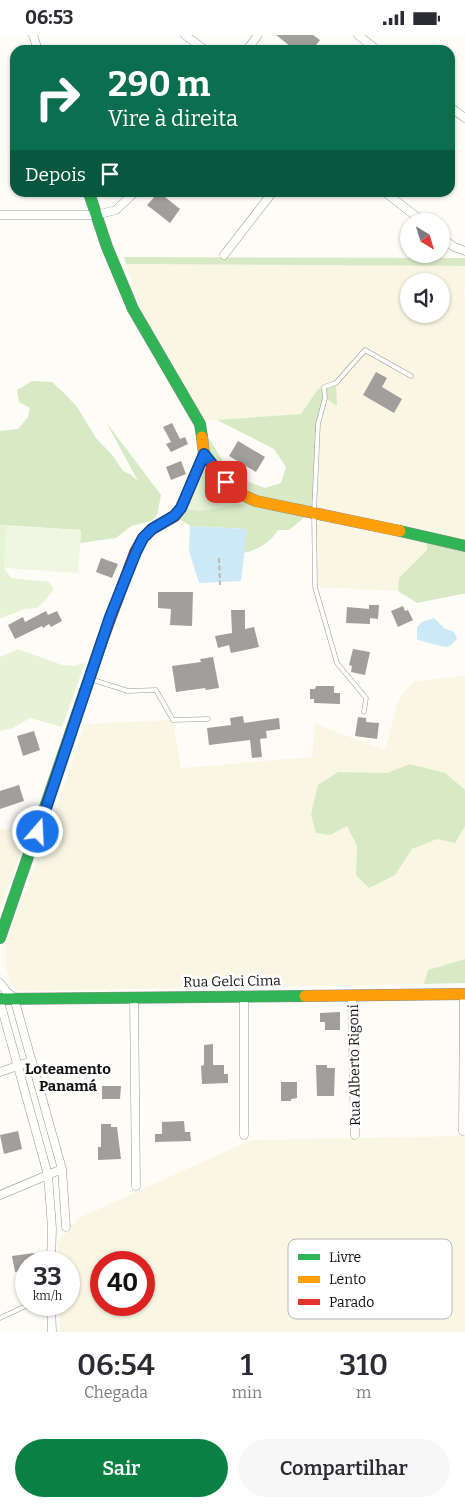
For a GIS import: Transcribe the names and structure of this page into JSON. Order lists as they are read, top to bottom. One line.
{"streets":{"street":["Rua Gelci Cima","Rua Alberto Rigoni"]},"crossings":[["Rua Gelci Cima","Rua Alberto Rigoni"]],"districts":["Loteamento Panamá"],"legend":["Livre","Lento","Parado"],"north":"bottom right","page":{"status":"06:53","turn":["290 m","Vire à direita"],"then":"Depois","speed":"33 km/h","limit":"40","eta":["06:54","Chegada","1","min","310","m"],"buttons":["Sair","Compartilhar"]}}
